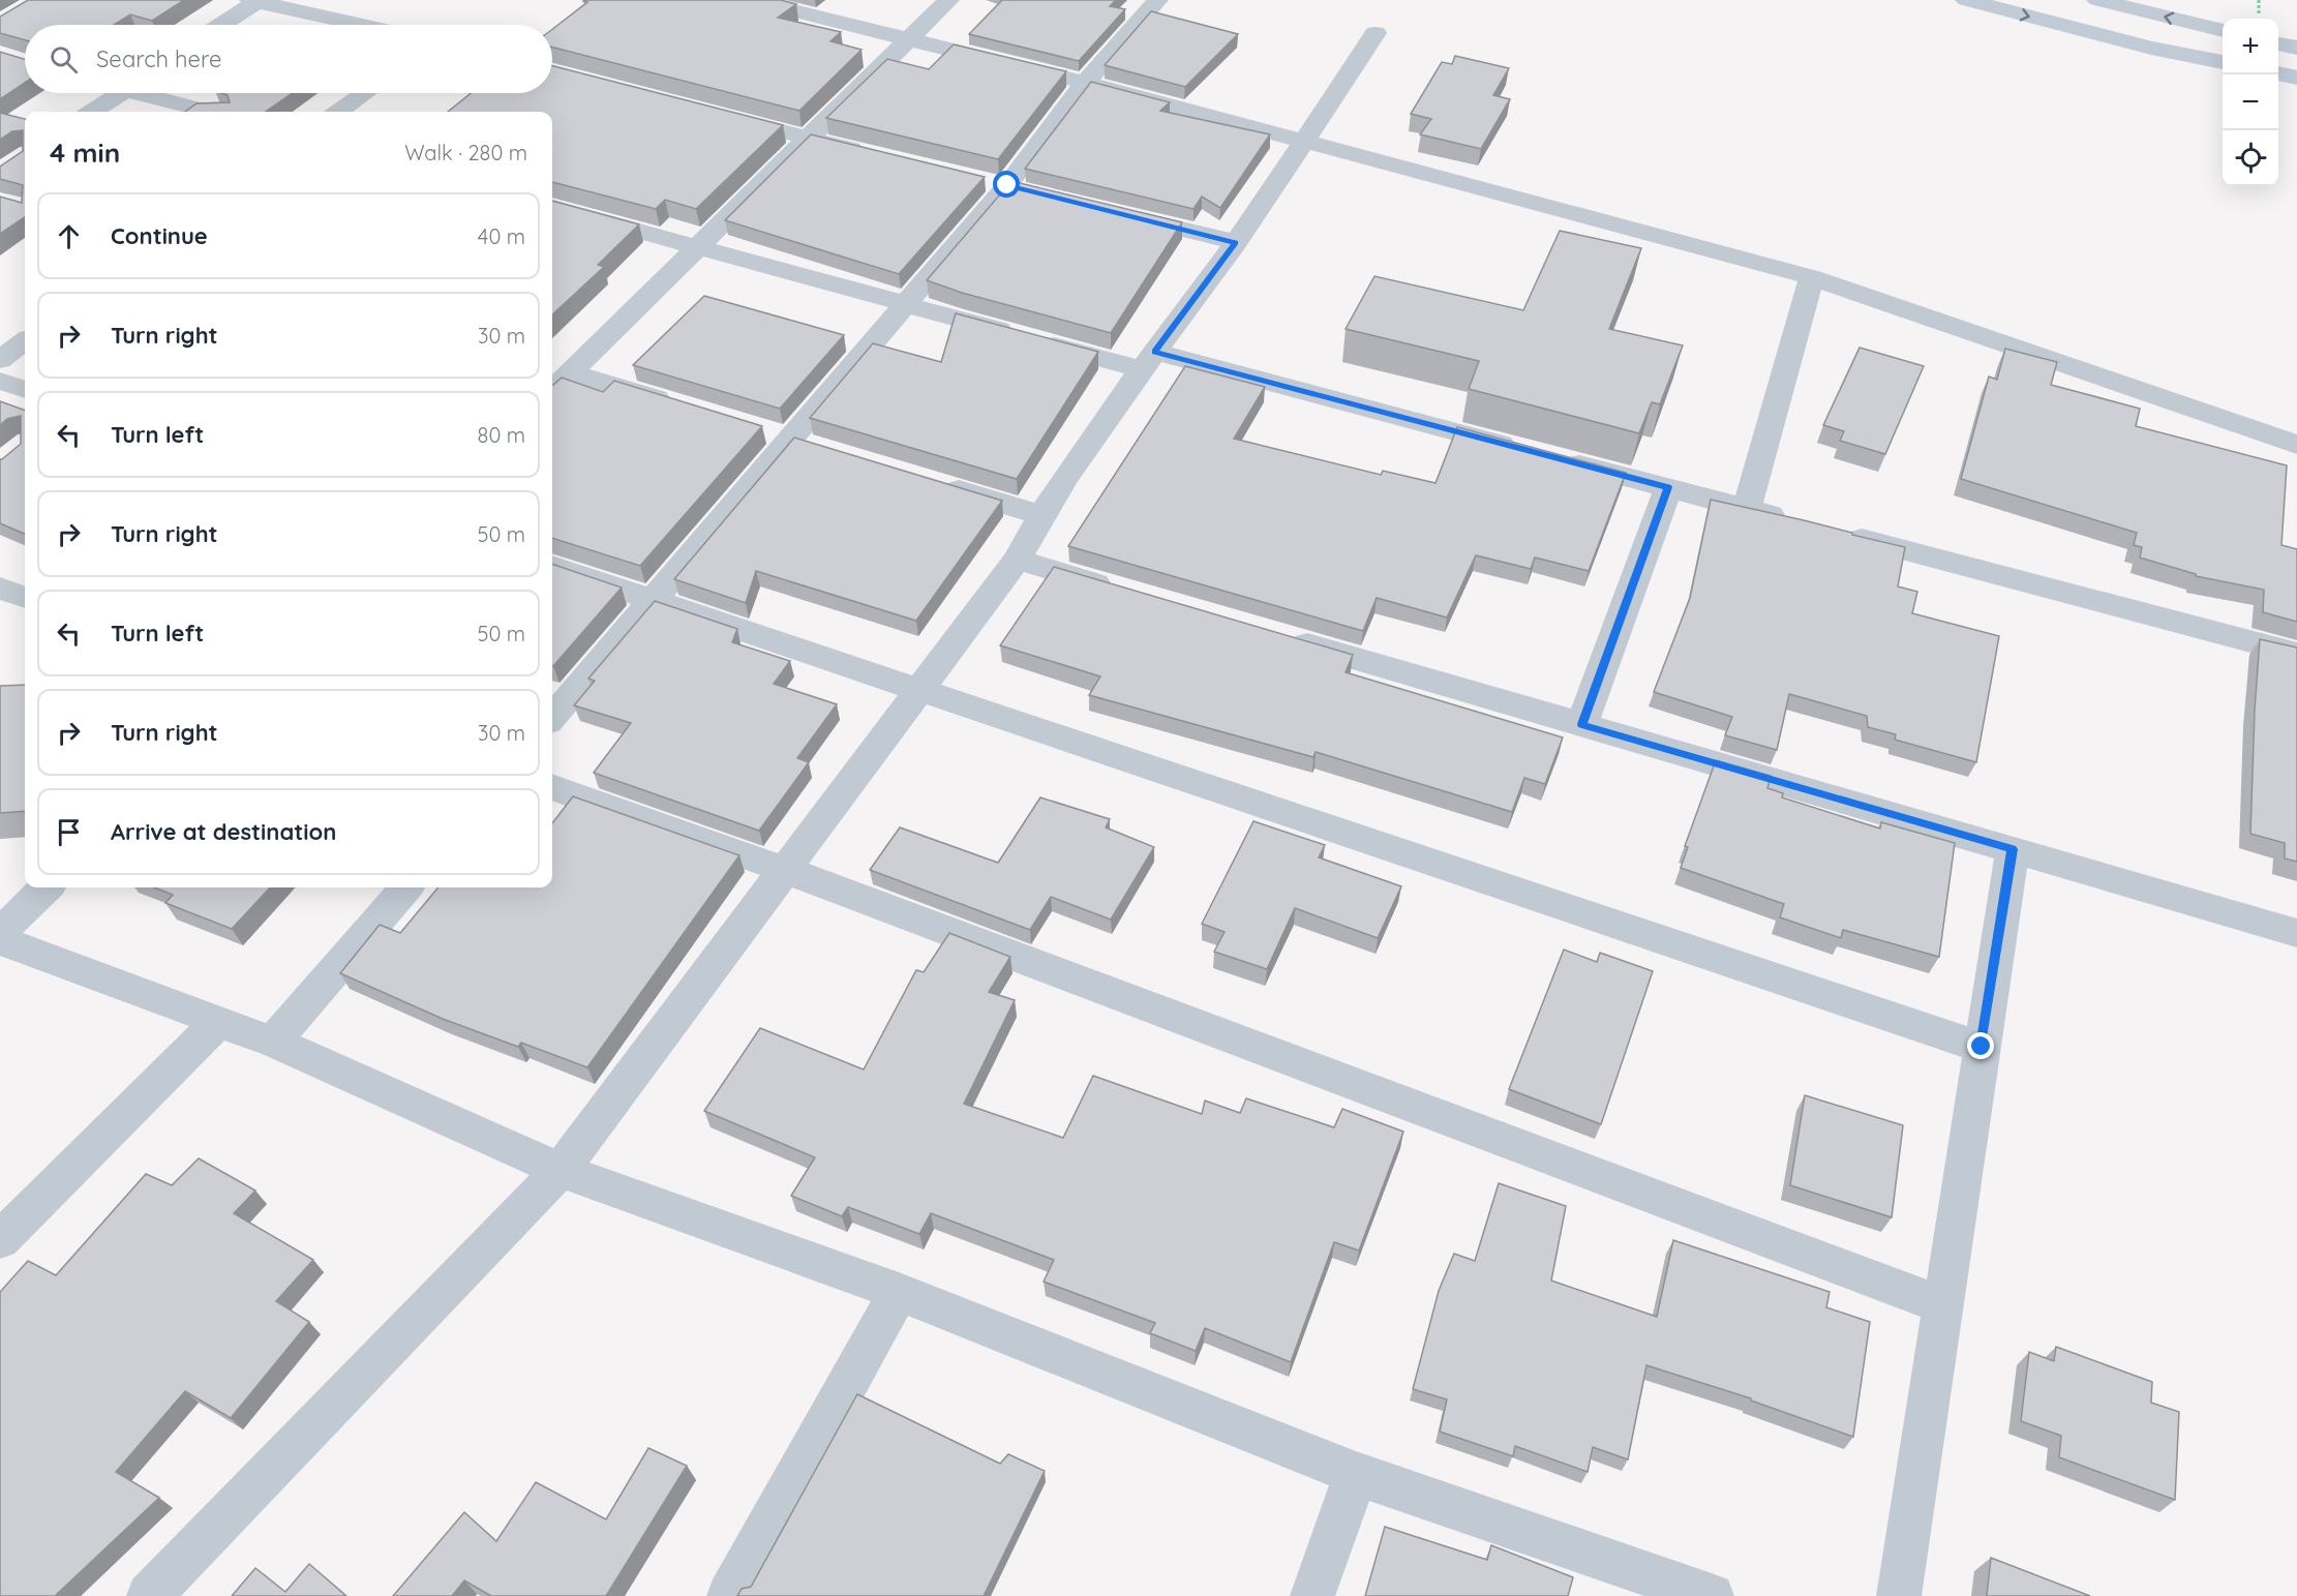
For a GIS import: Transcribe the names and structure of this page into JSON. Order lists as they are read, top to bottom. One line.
{"page":{"map_buttons":["+","−"],"search":"Search here","heading":["4 min","Walk · 280 m"],"list":[["Continue","40 m"],["Turn right","30 m"],["Turn left","80 m"],["Turn right","50 m"],["Turn left","50 m"],["Turn right","30 m"],"Arrive at destination"]}}
